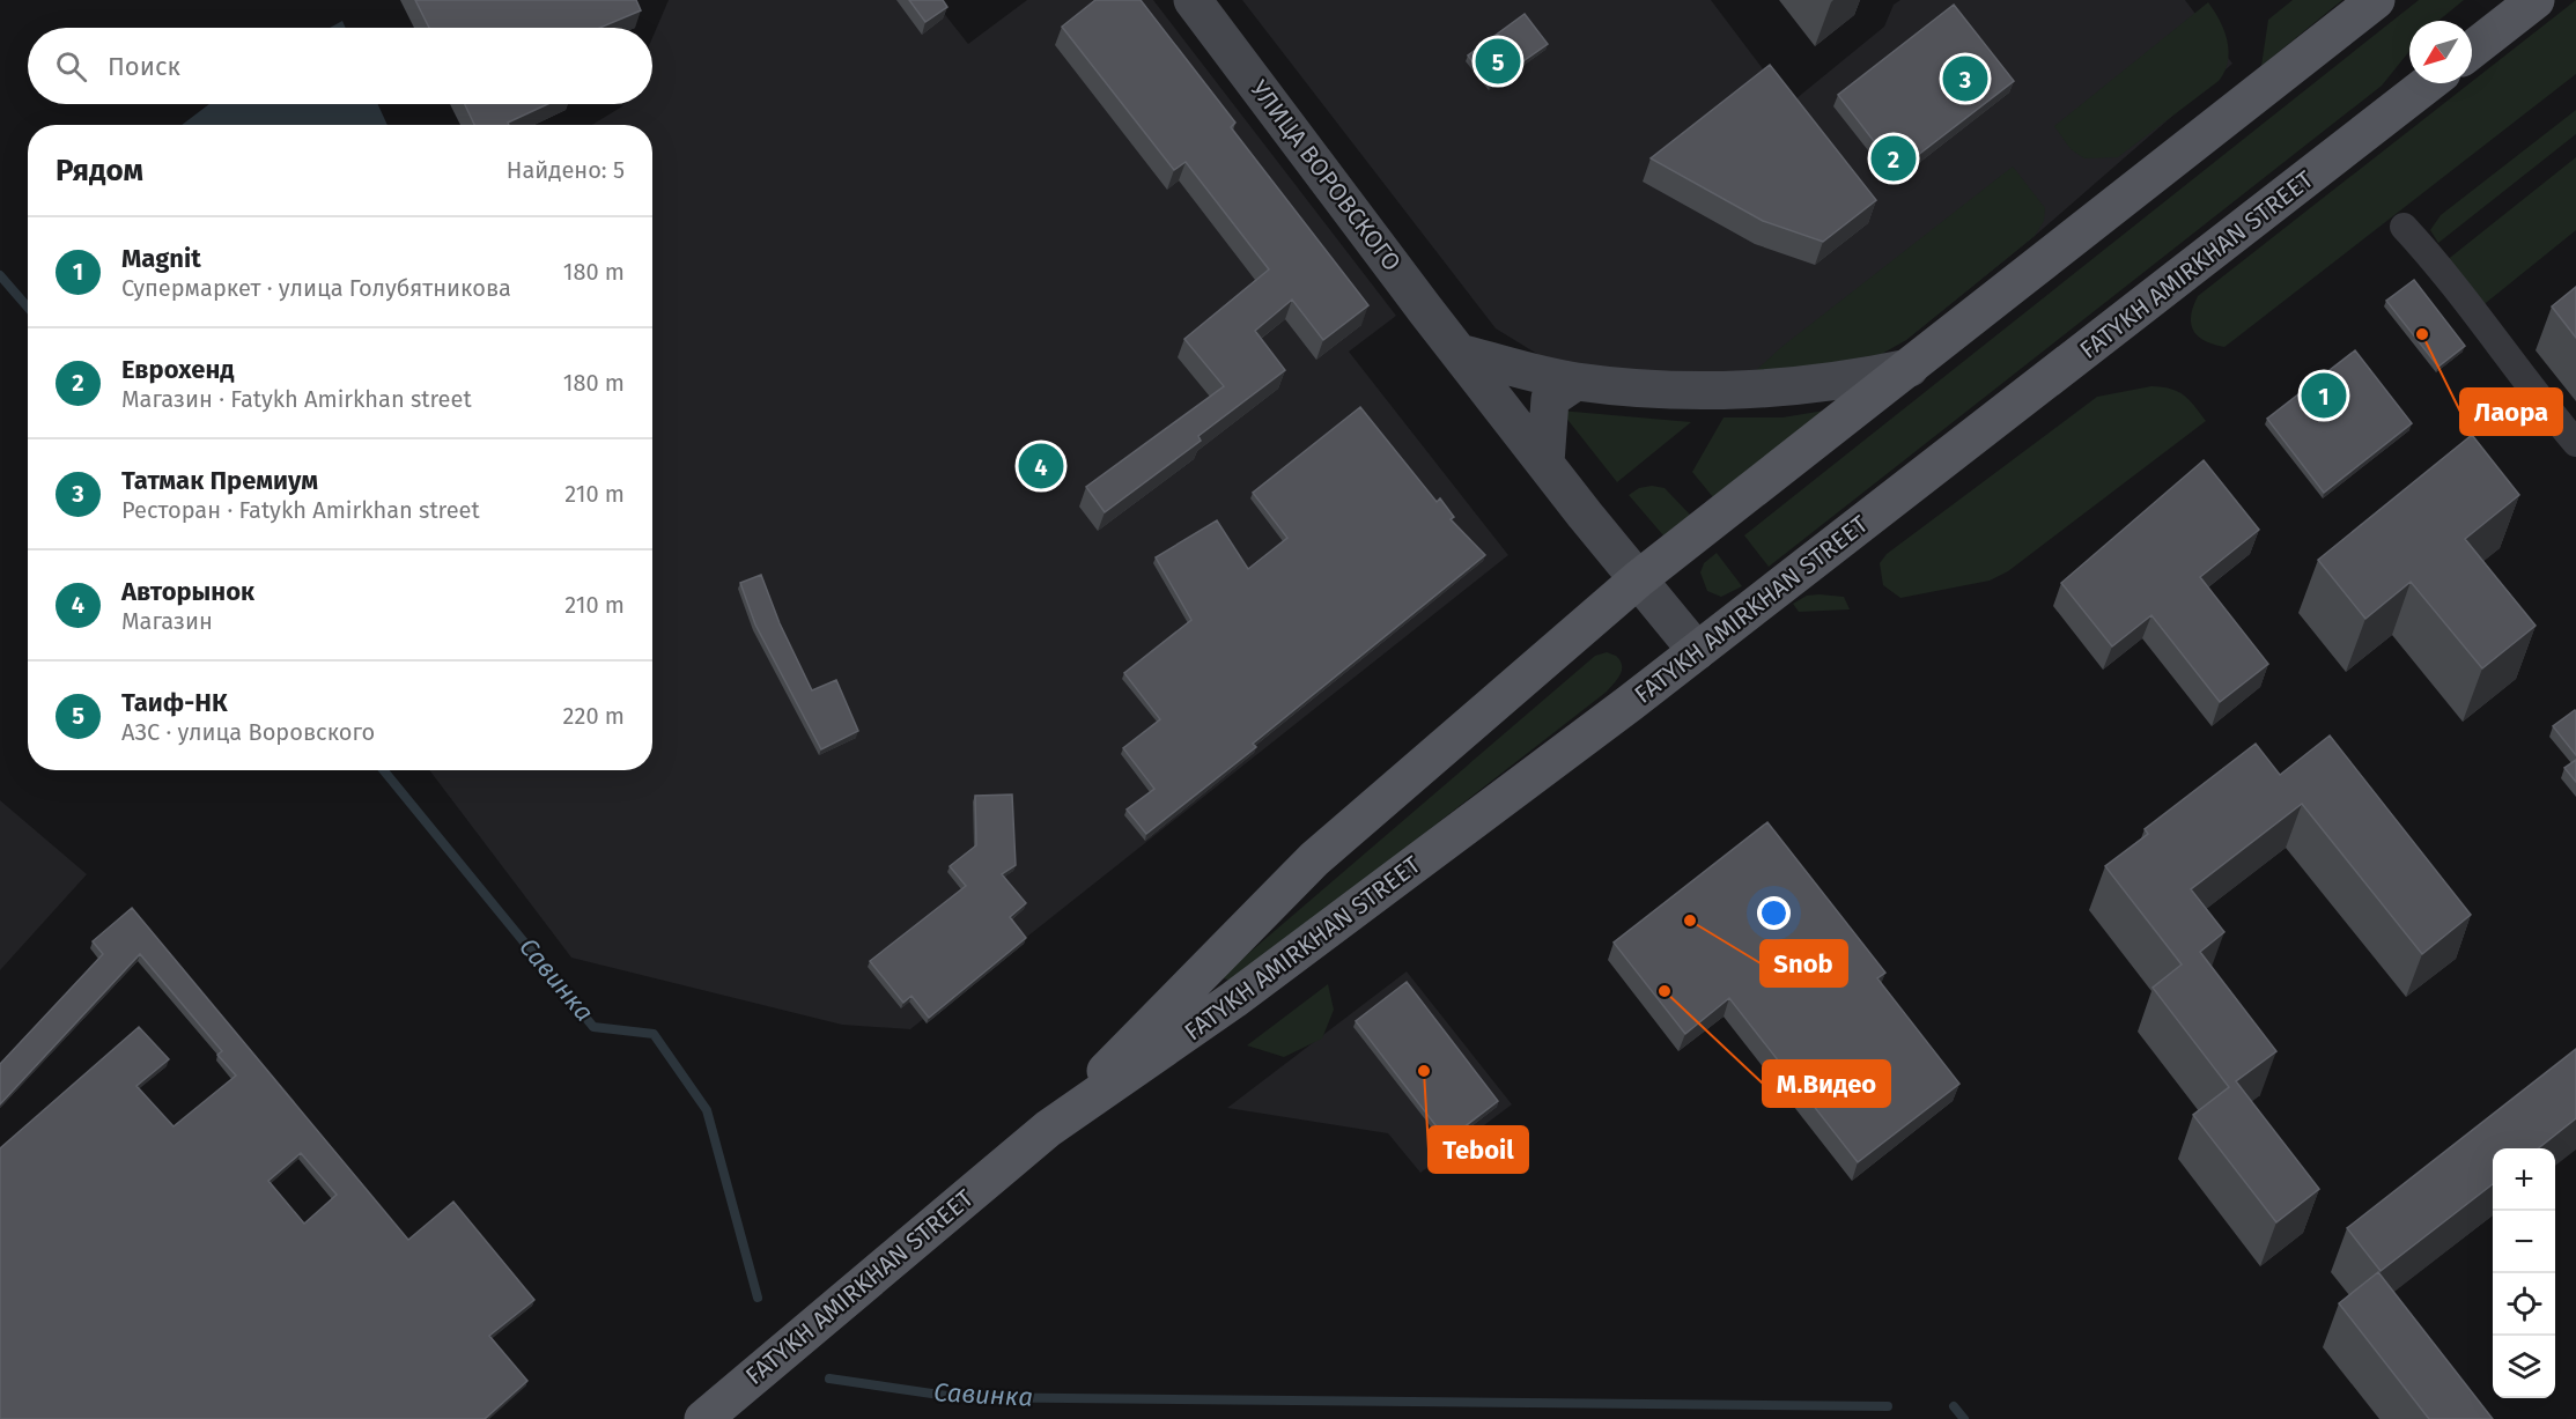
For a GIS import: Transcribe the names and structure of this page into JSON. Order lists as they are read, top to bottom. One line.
{"streets":{"main road":["FATYKH AMIRKHAN STREET"],"street":["УЛИЦА ВОРОВСКОГО"]},"crossings":[["УЛИЦА ВОРОВСКОГО","FATYKH AMIRKHAN STREET"]],"water":["Савинка"],"places":["Лаора","Snob","М.Видео","Teboil"],"north":"bottom left","page":{"search":"Поиск","pins":["5","3","2","1","4"],"heading":["Рядом","Найдено: 5"],"list":[{"mark":"1","name":"Magnit","note":"Супермаркет · улица Голубятникова","value":"180 m"},{"mark":"2","name":"Еврохенд","note":"Магазин · Fatykh Amirkhan street","value":"180 m"},{"mark":"3","name":"Татмак Премиум","note":"Ресторан · Fatykh Amirkhan street","value":"210 m"},{"mark":"4","name":"Авторынок","note":"Магазин","value":"210 m"},{"mark":"5","name":"Таиф-НК","note":"АЗС · улица Воровского","value":"220 m"}],"map_buttons":["+","−"]}}
